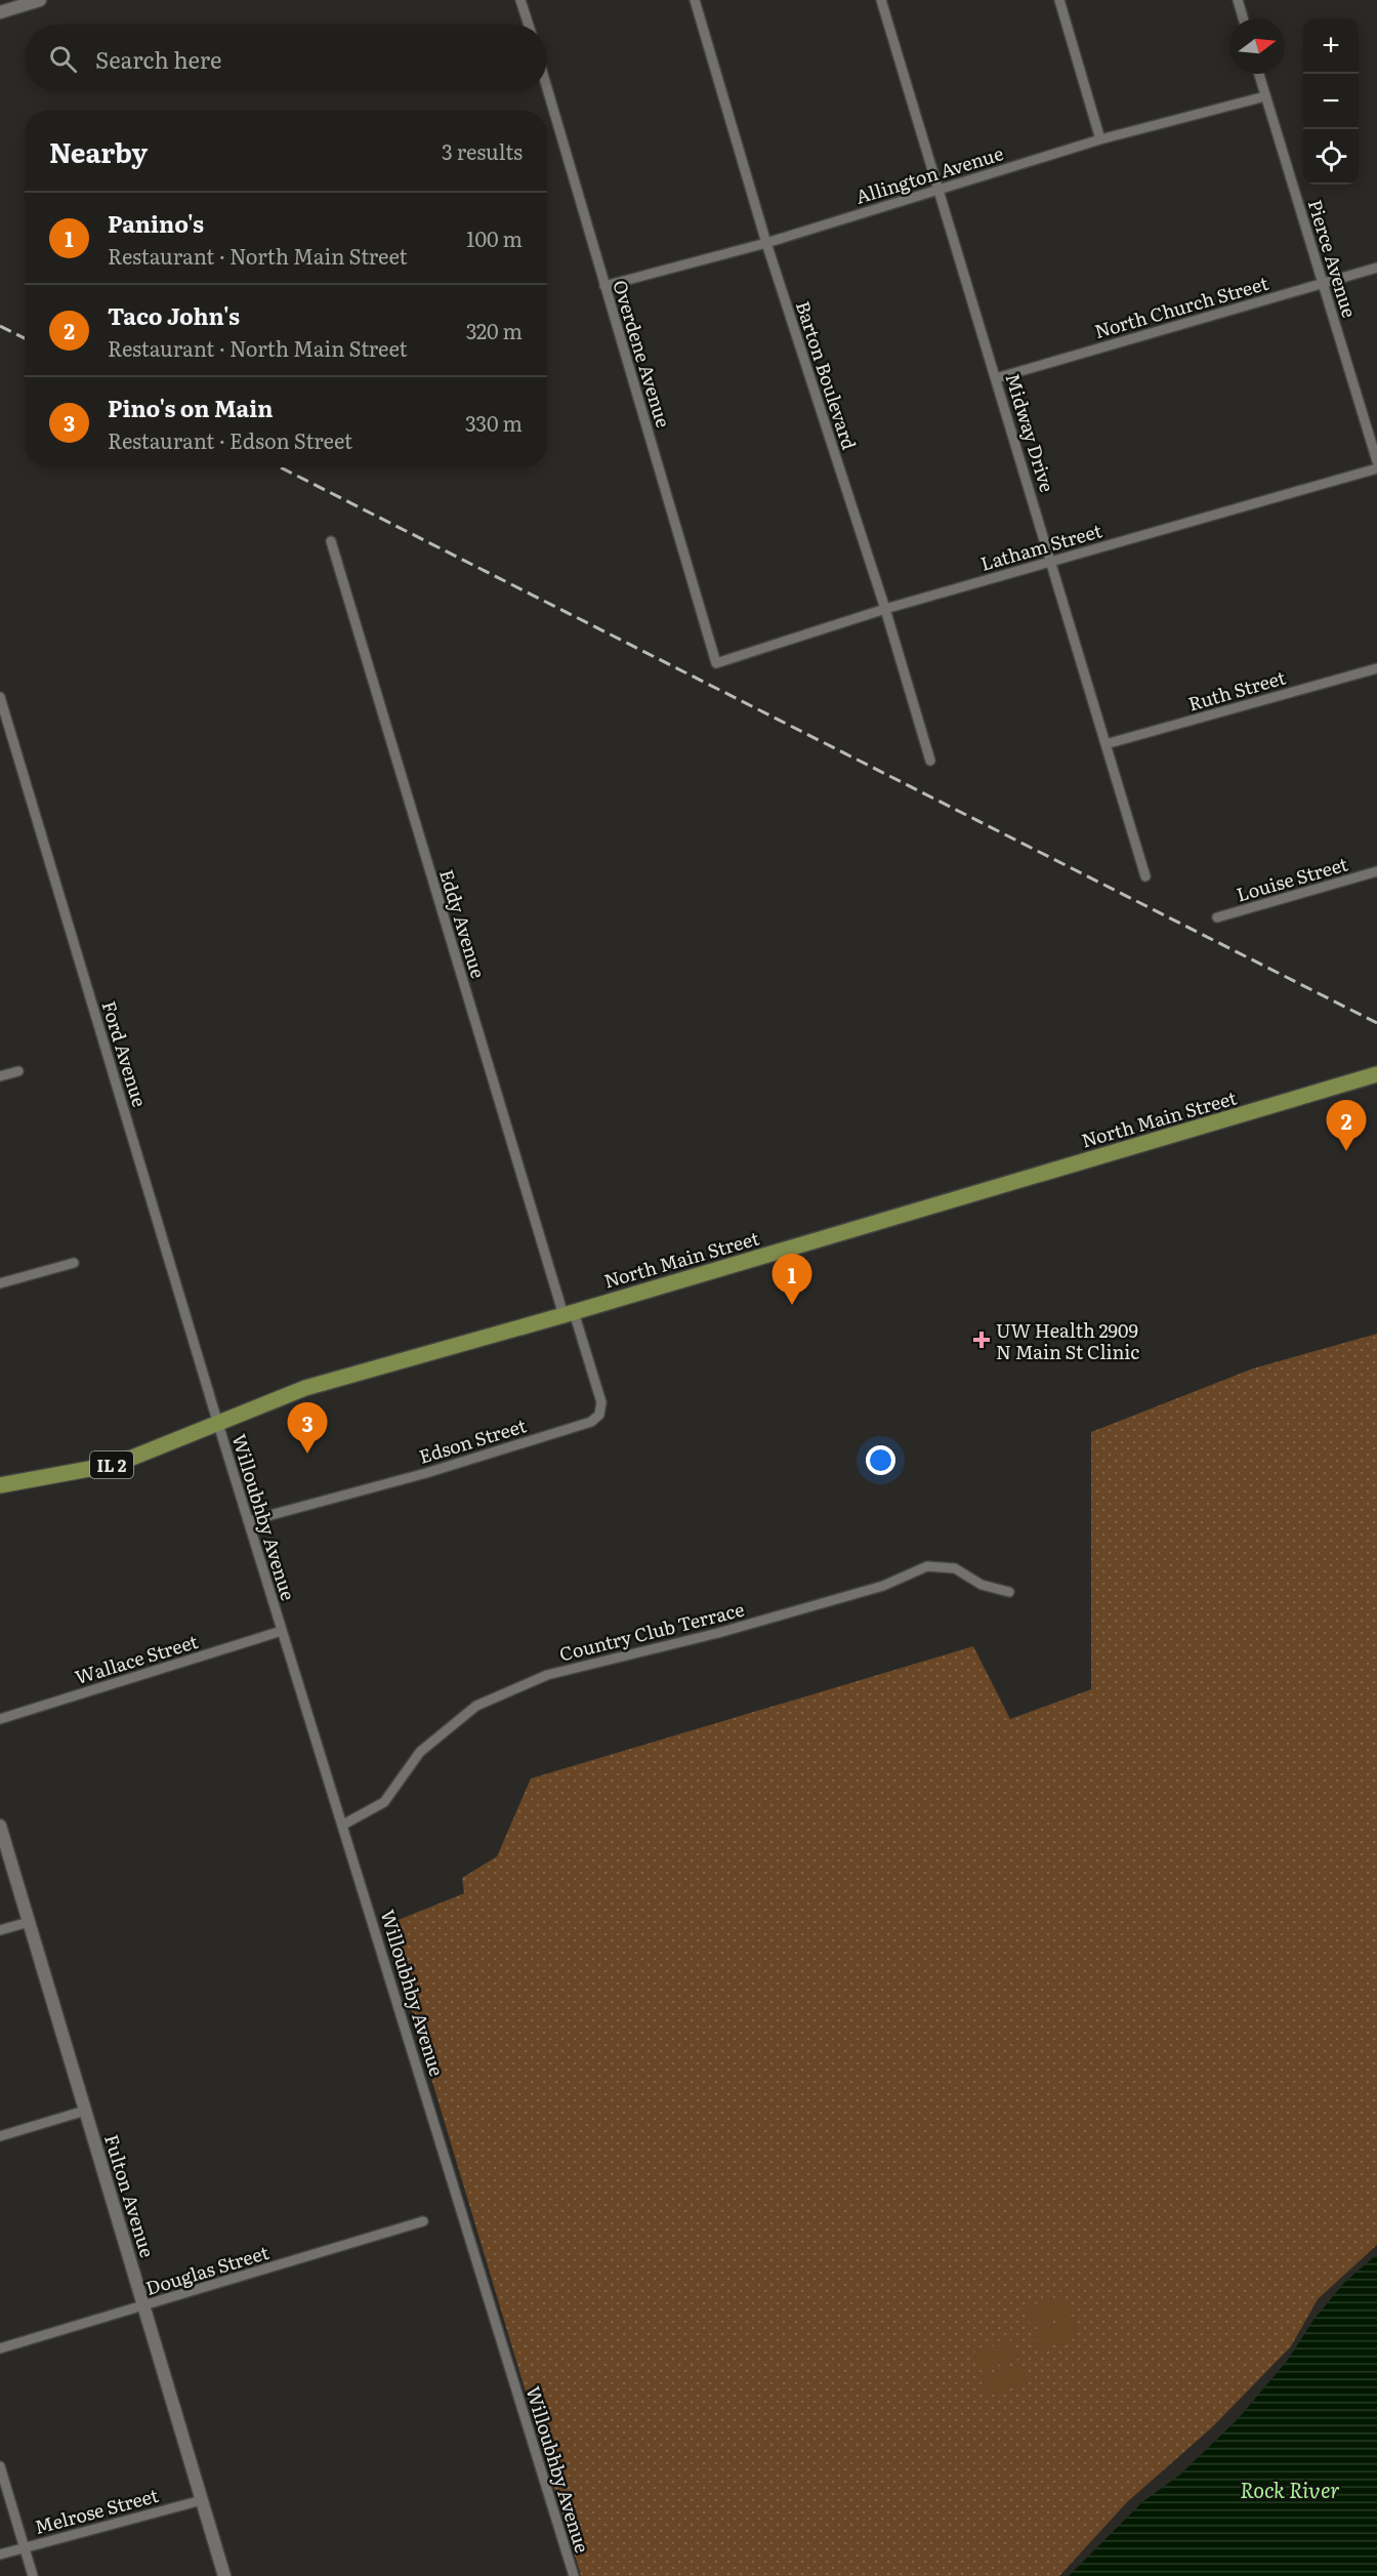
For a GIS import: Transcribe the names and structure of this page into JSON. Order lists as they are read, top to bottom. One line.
{"streets":{"main road":["North Main Street","IL 2"],"street":["Allington Avenue","Pierce Avenue","North Church Street","Overdene Avenue","Barton Boulevard","Midway Drive","Latham Street","Ruth Street","Louise Street","Eddy Avenue","Ford Avenue","Edson Street","Willoubhby Avenue","Country Club Terrace","Wallace Street","Fulton Avenue","Douglas Street","Melrose Street"]},"crossings":[["Allington Avenue","Pierce Avenue"],["Allington Avenue","Overdene Avenue"],["Allington Avenue","Barton Boulevard"],["Allington Avenue","Midway Drive"],["Pierce Avenue","North Church Street"],["North Church Street","Midway Drive"],["Overdene Avenue","Latham Street"],["Barton Boulevard","Latham Street"],["Midway Drive","Latham Street"],["Midway Drive","Ruth Street"],["Eddy Avenue","North Main Street"],["Eddy Avenue","Edson Street"],["Ford Avenue","North Main Street"],["Ford Avenue","Willoubhby Avenue"],["North Main Street","Edson Street"],["North Main Street","Willoubhby Avenue"],["Edson Street","Willoubhby Avenue"],["Willoubhby Avenue","Country Club Terrace"],["Willoubhby Avenue","Wallace Street"],["Fulton Avenue","Douglas Street"],["Fulton Avenue","Melrose Street"]],"water":["Rock River"],"places":{"health":["UW Health 2909 N Main St Clinic"]},"north":"right","page":{"map_buttons":["+","−"],"search":"Search here","heading":["Nearby","3 results"],"list":[{"mark":"1","name":"Panino's","note":"Restaurant · North Main Street","value":"100 m"},{"mark":"2","name":"Taco John's","note":"Restaurant · North Main Street","value":"320 m"},{"mark":"3","name":"Pino's on Main","note":"Restaurant · Edson Street","value":"330 m"}],"pins":["2","1","3"]}}
